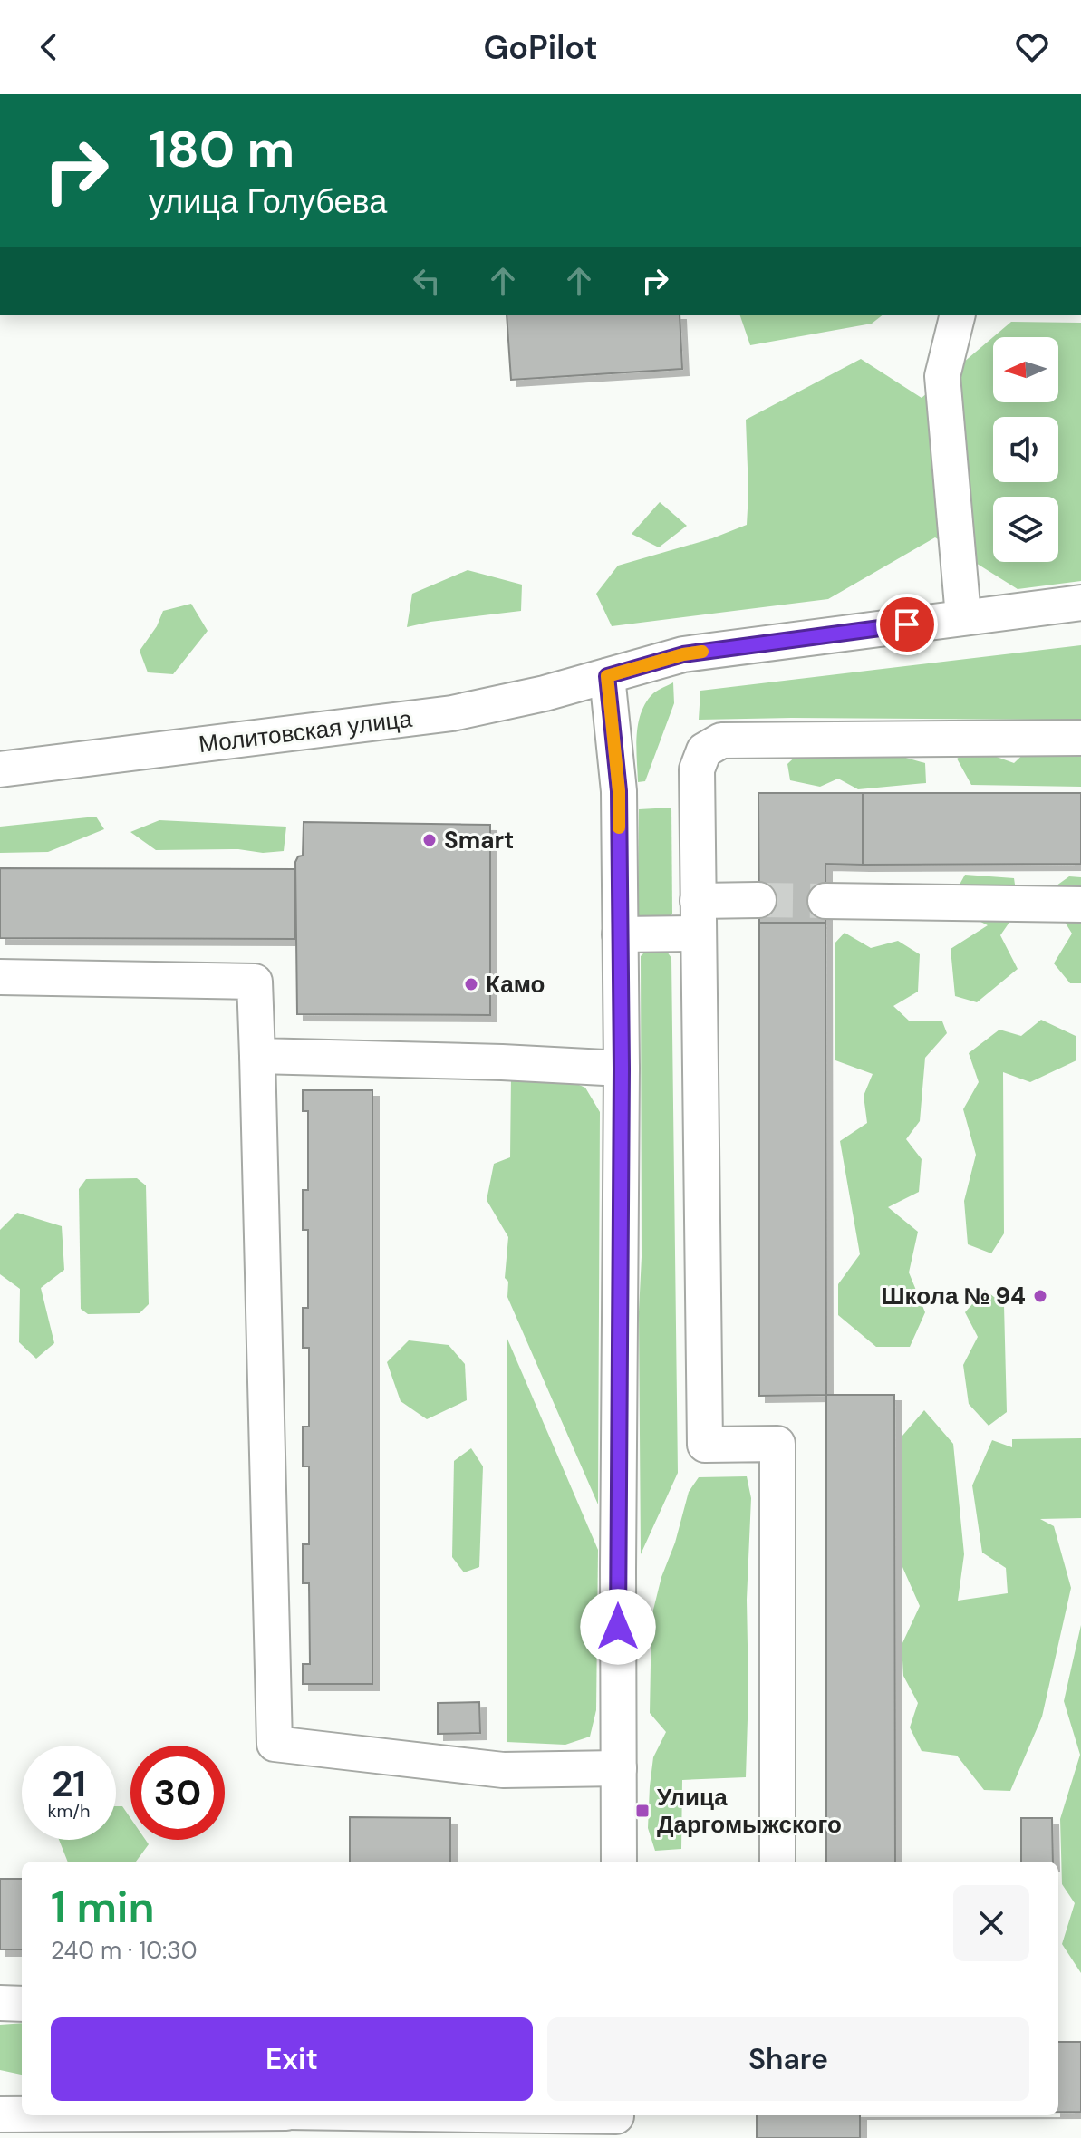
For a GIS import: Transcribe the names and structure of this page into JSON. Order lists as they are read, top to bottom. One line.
{"streets":{"street":["Молитовская улица"]},"places":{"other":["Smart","Камо","Школа № 94"],"transit":["Улица Даргомыжского"]},"north":"left","page":{"header":"GoPilot","turn":["180 m","улица Голубева"],"speed":"21 km/h","limit":"30","heading":["1 min","240 m · 10:30"],"buttons":["Exit","Share"]}}
